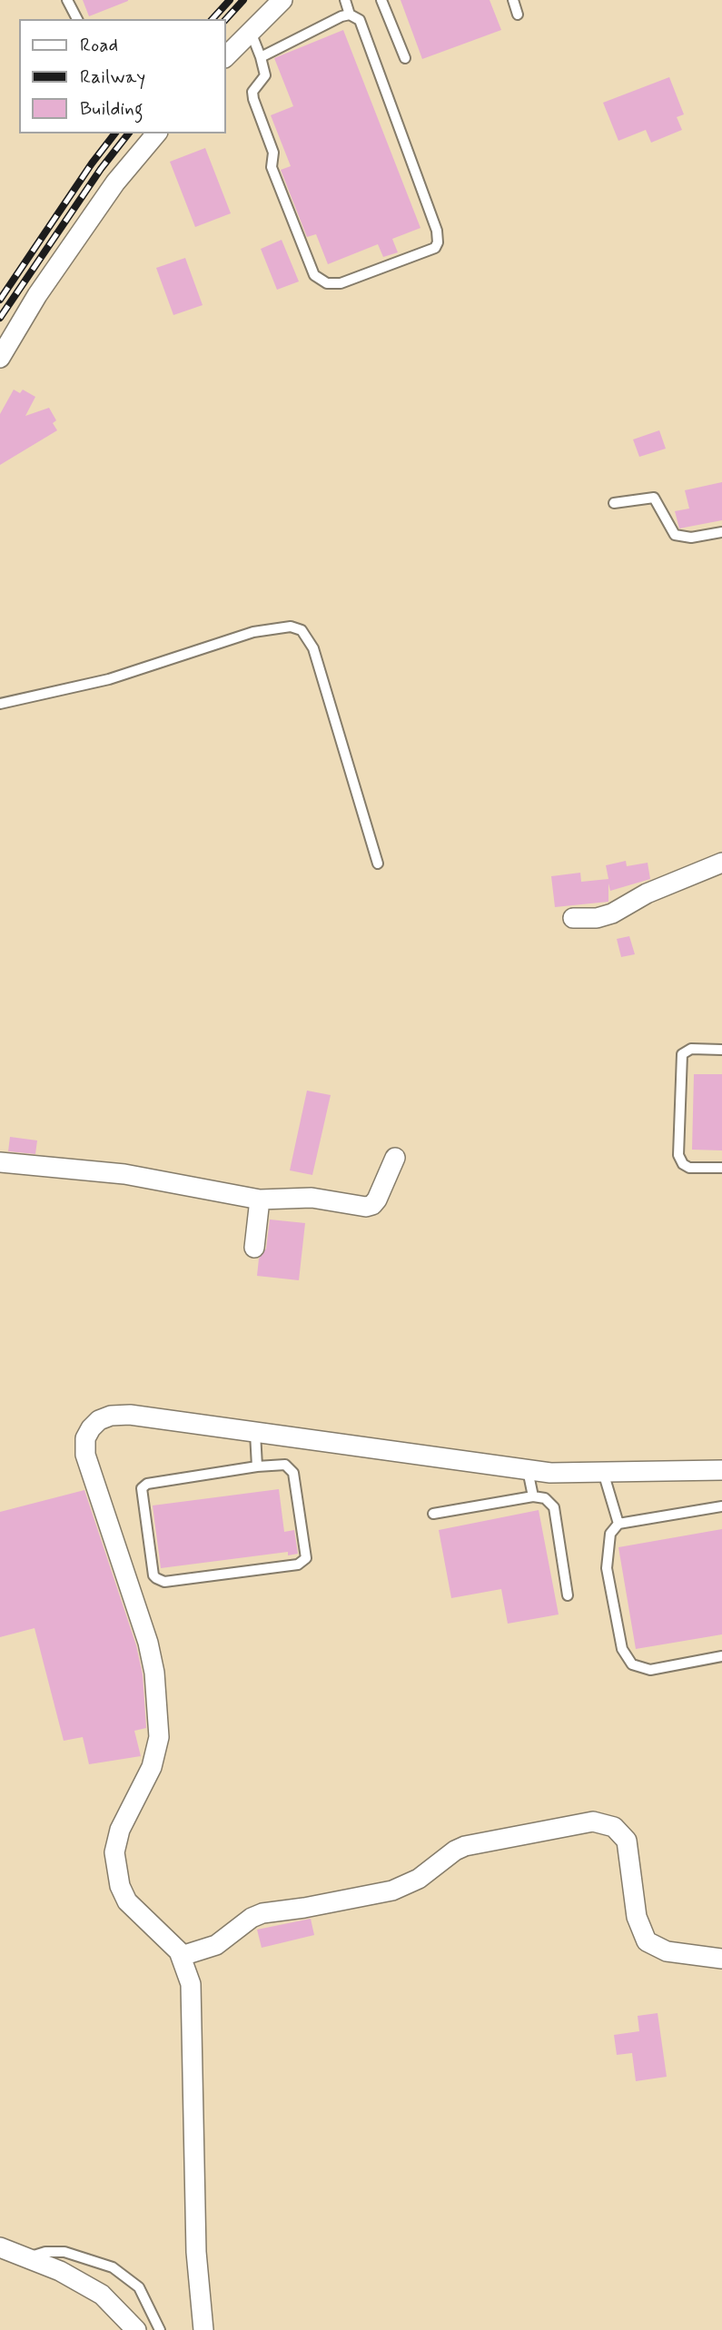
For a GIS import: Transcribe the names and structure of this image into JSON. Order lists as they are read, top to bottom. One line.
{"legend":["Road","Railway","Building"]}
